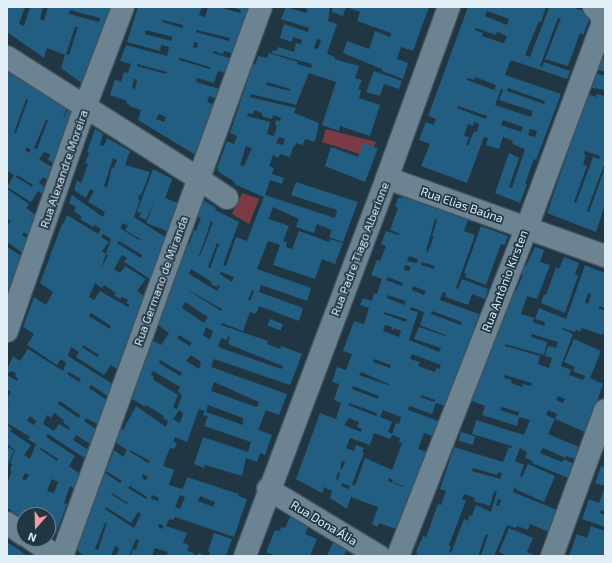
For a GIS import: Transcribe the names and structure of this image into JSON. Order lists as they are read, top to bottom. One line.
{"streets":{"street":["Rua Alexandre Moreira","Rua Elias Baúna","Rua Padre Tiago Alberione","Rua Germano de Miranda","Rua Antônio Kirsten","Rua Dona Ália"]},"crossings":[["Rua Elias Baúna","Rua Padre Tiago Alberione"],["Rua Elias Baúna","Rua Antônio Kirsten"],["Rua Padre Tiago Alberione","Rua Dona Ália"]],"north":"bottom"}
